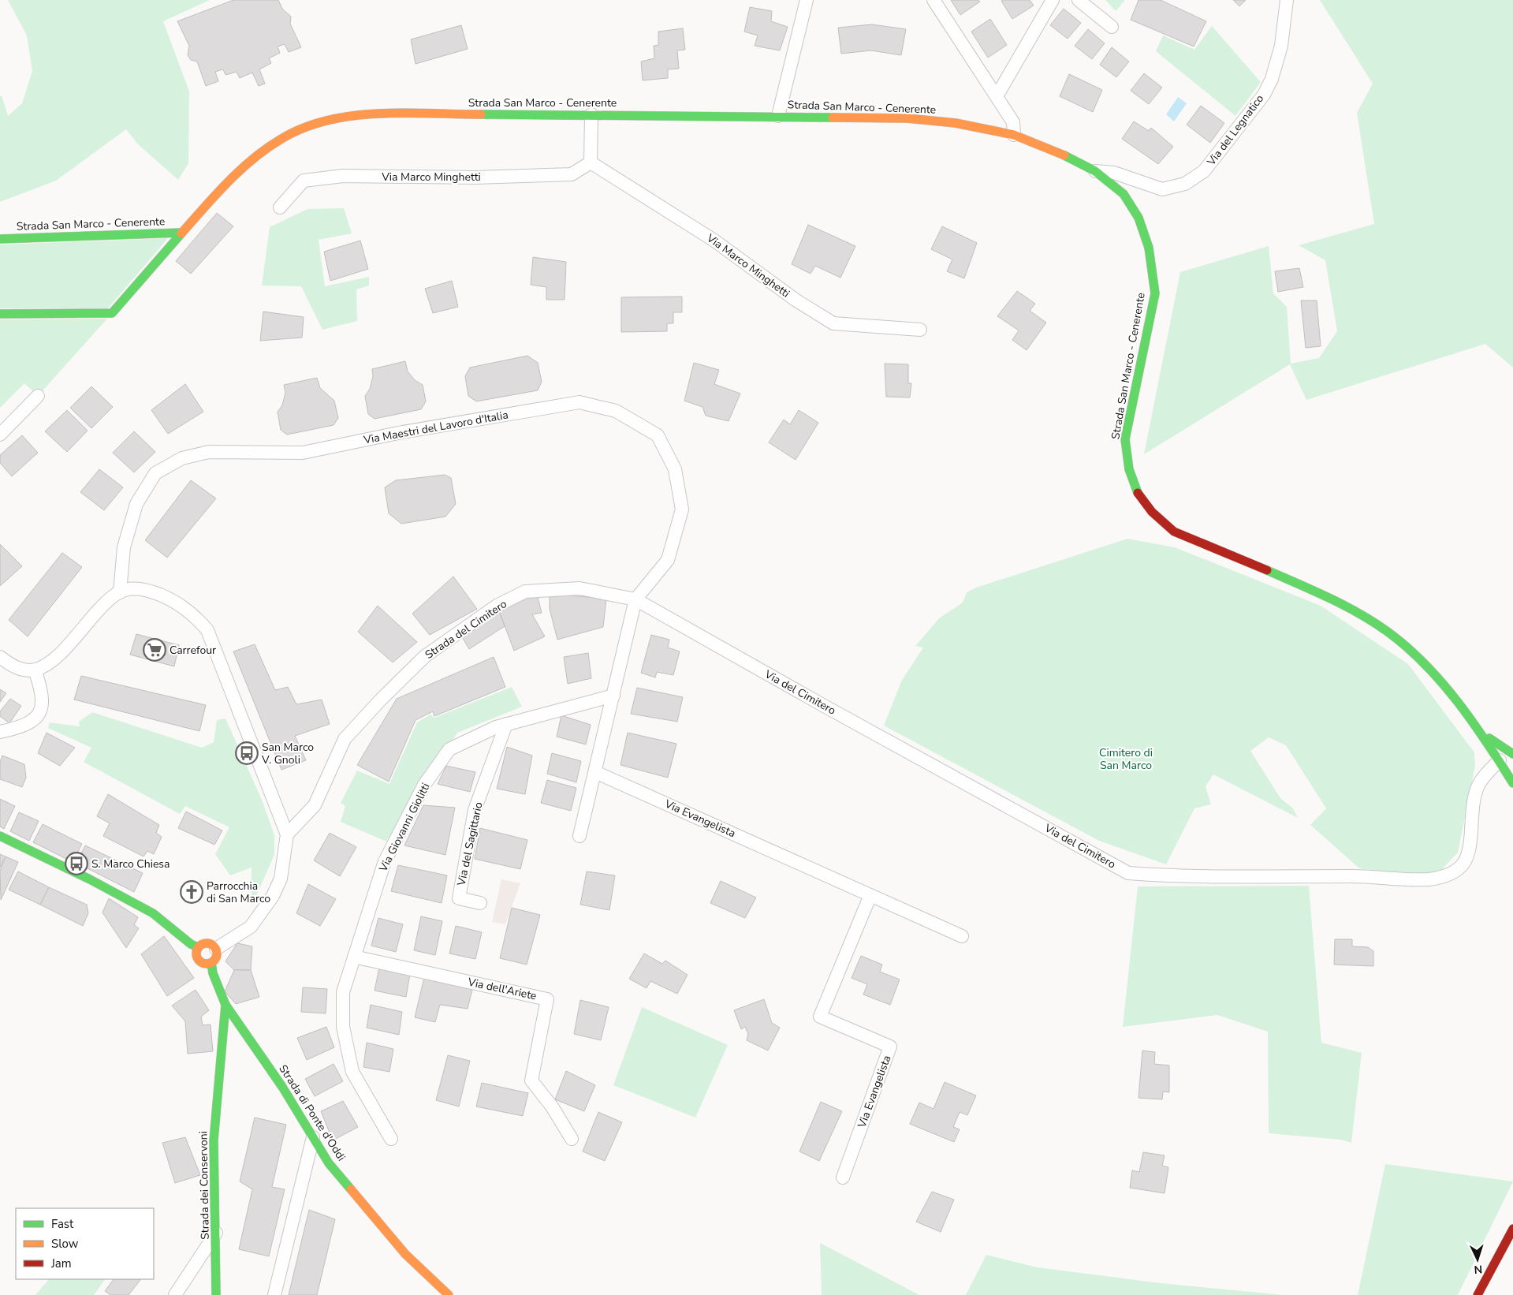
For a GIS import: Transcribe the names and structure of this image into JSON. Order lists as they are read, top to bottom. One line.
{"streets":{"main road":["Strada San Marco - Cenerente","Strada di Ponte d'Oddi","Strada dei Conservoni"],"street":["Via del Legnatico","Via Marco Minghetti","Via Maestri del Lavoro d'Italia","Strada del Cimitero","Via del Cimitero","Via Evangelista","Via Giovanni Giolitti","Via del Sagittario","Via dell'Ariete"]},"crossings":[["Strada San Marco - Cenerente","Via del Legnatico"],["Strada San Marco - Cenerente","Via del Cimitero"],["Via Maestri del Lavoro d'Italia","Strada del Cimitero"],["Via Maestri del Lavoro d'Italia","Via del Cimitero"],["Strada del Cimitero","Via del Cimitero"],["Via Giovanni Giolitti","Via del Sagittario"],["Via Giovanni Giolitti","Via dell'Ariete"],["Strada di Ponte d'Oddi","Strada dei Conservoni"]],"parks":["Cimitero di San Marco"],"places":{"supermarket":["Carrefour"],"bus stop":["San Marco V. Gnoli","S. Marco Chiesa"],"church":["Parrocchia di San Marco"]},"legend":["Fast","Slow","Jam"],"north":"bottom"}
